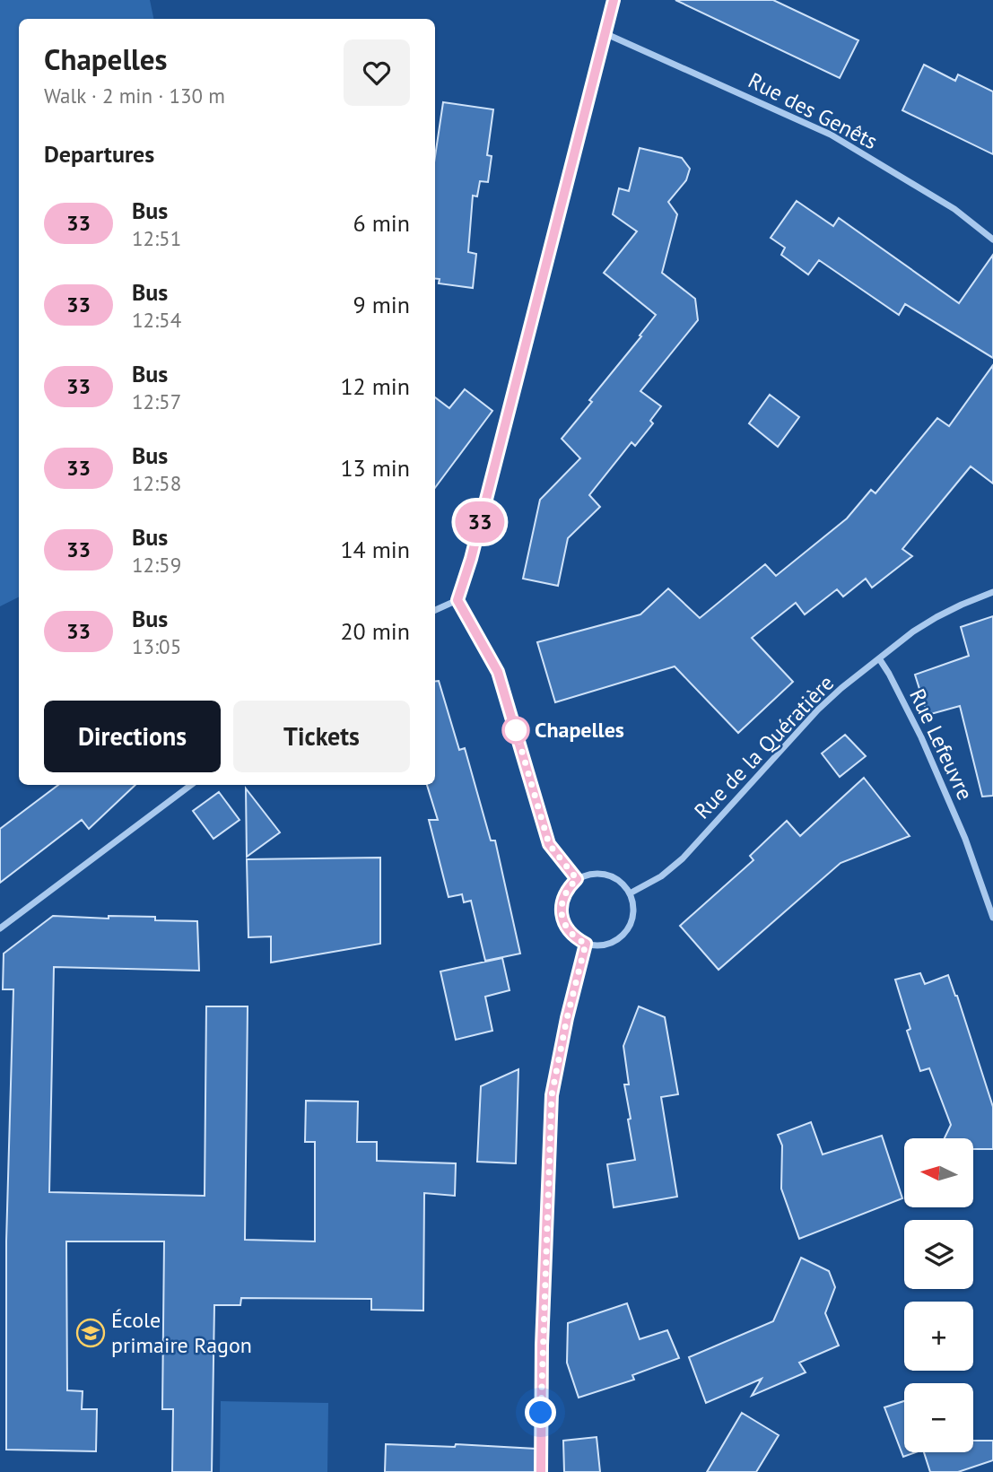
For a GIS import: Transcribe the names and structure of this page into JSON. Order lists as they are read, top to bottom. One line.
{"streets":{"street":["Rue des Genêts","Rue Lefeuvre","Rue de la Quératière"]},"crossings":[["Rue Lefeuvre","Rue de la Quératière"]],"places":{"other":["Chapelles"],"school or university":["École primaire Ragon"]},"lines":["bus line 33"],"north":"left","page":{"on_map":"33","heading":[["Chapelles","Walk · 2 min · 130 m"],"Departures"],"list":[{"mark":"33","name":"Bus","note":"12:51","value":"6 min"},{"mark":"33","name":"Bus","note":"12:54","value":"9 min"},{"mark":"33","name":"Bus","note":"12:57","value":"12 min"},{"mark":"33","name":"Bus","note":"12:58","value":"13 min"},{"mark":"33","name":"Bus","note":"12:59","value":"14 min"},{"mark":"33","name":"Bus","note":"13:05","value":"20 min"}],"buttons":["Directions","Tickets"],"map_buttons":["+","−"]}}
